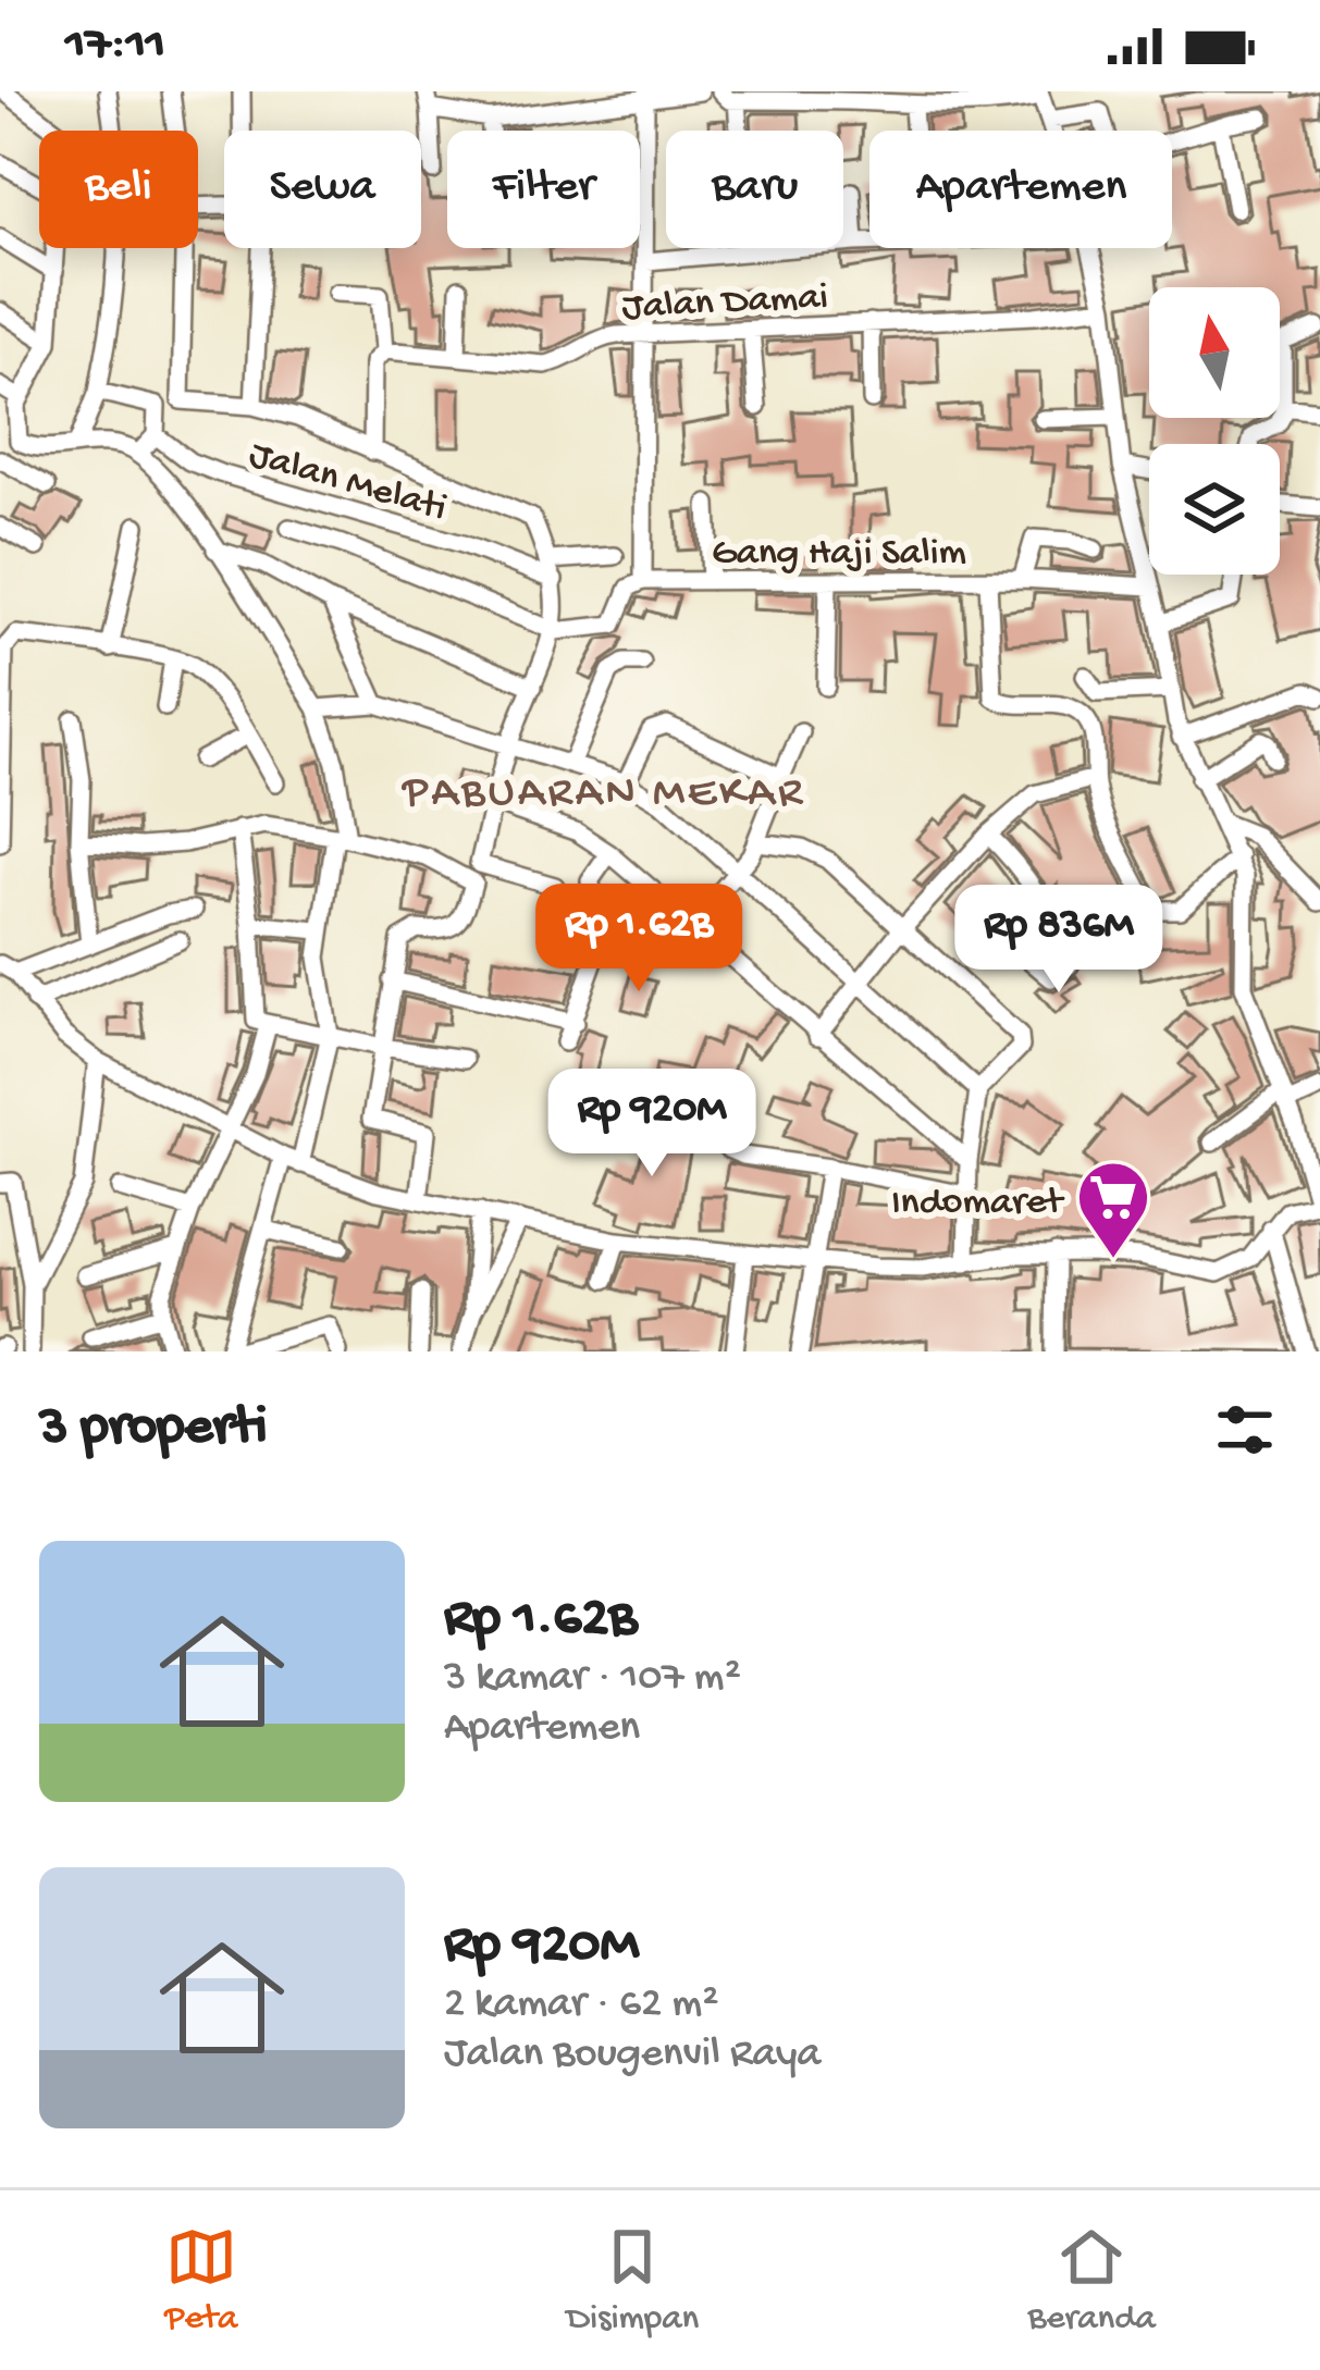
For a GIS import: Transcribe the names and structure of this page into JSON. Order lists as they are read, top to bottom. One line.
{"streets":{"street":["Jalan Damai","Jalan Melati","Gang Haji Salim"]},"districts":["PABUARAN MEKAR"],"places":{"supermarket":["Indomaret"]},"north":"top","page":{"status":"17:11","chip":["Beli","Sewa","Filter","Baru","Apartemen"],"price":["Rp 1.62B","Rp 836M","Rp 920M"],"heading":"3 properti","list":[{"name":"Rp 1.62B","note":"3 kamar · 107 m² · Apartemen"},{"name":"Rp 920M","note":"2 kamar · 62 m² · Jalan Bougenvil Raya"}],"tabs":["Peta","Disimpan","Beranda"]}}
